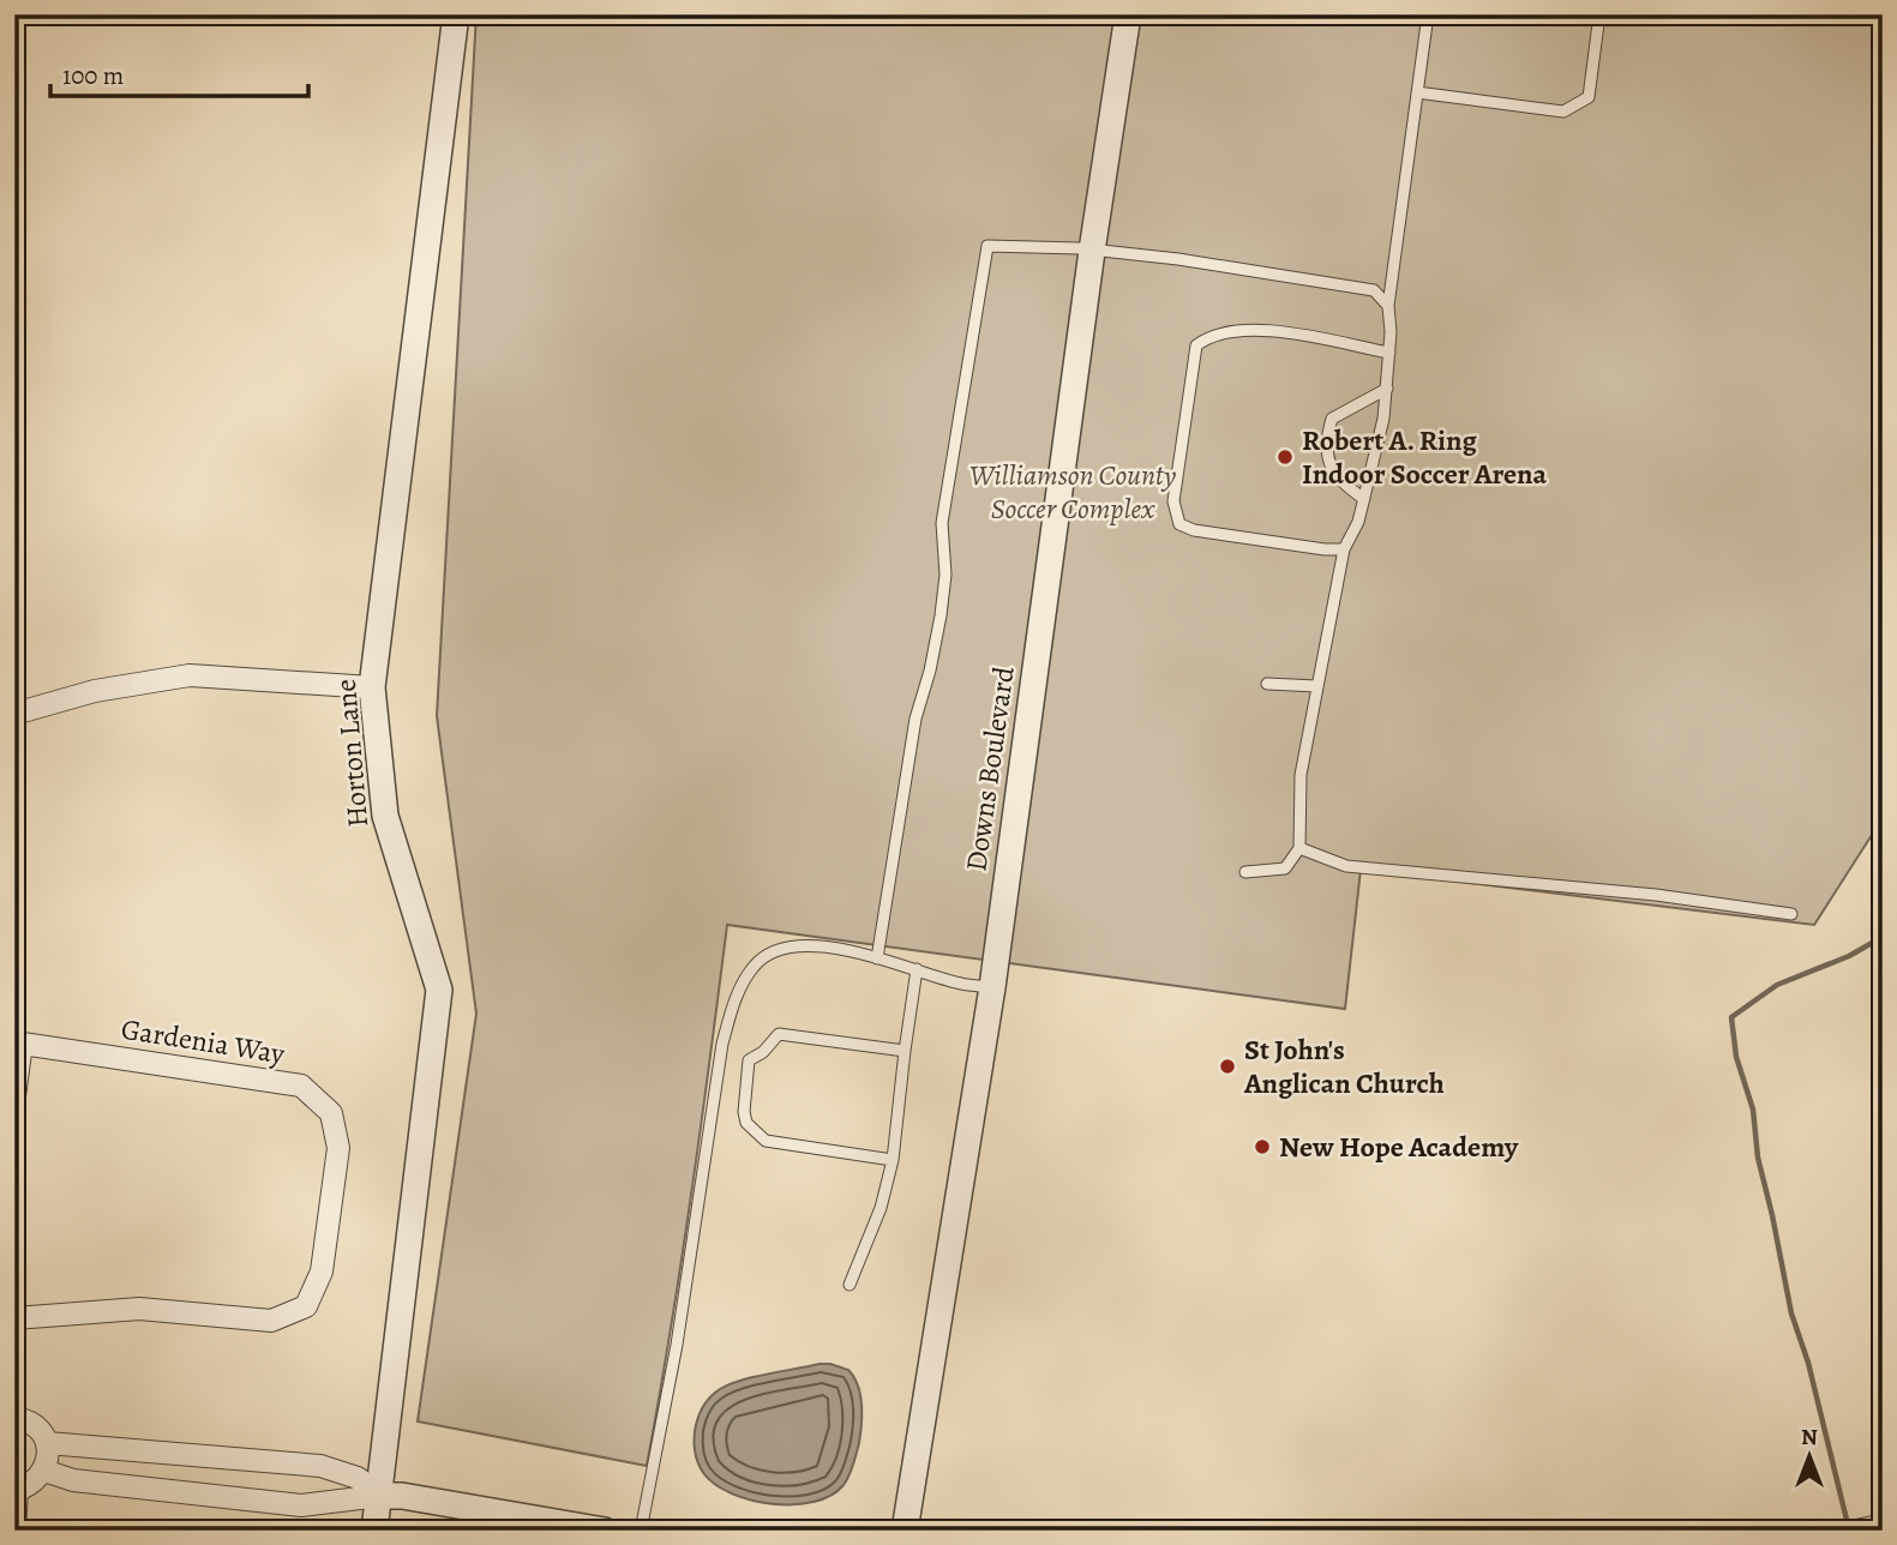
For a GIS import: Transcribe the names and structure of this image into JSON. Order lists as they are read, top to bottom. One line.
{"streets":{"street":["Horton Lane","Downs Boulevard","Gardenia Way"]},"parks":["Williamson County Soccer Complex"],"places":["Robert A. Ring Indoor Soccer Arena","St John's Anglican Church","New Hope Academy"],"scale_bar":"100 m","north":"top"}
